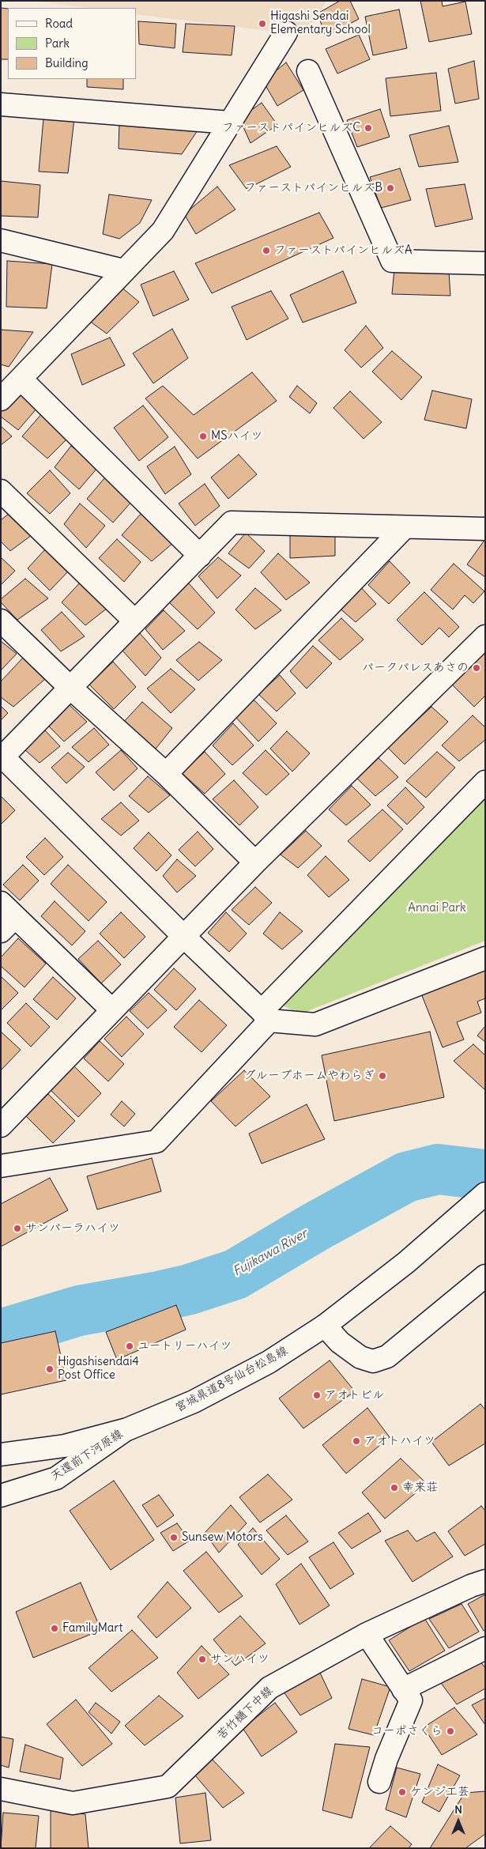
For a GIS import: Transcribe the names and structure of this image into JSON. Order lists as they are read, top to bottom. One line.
{"streets":{"street":["宮城県道8号仙台松島線","天還前下河原線","苦竹樋下中線"]},"crossings":[["宮城県道8号仙台松島線","天還前下河原線"]],"water":["Fujikawa River"],"parks":["Annai Park"],"places":["Higashi Sendai Elementary School","ファーストパインヒルズC","ファーストパインヒルズB","ファーストパインヒルズA","MSハイツ","パークパレスあさの","グループホームやわらぎ","サンパーラハイツ","ユートリーハイツ","Higashisendai4 Post Office","アオトビル","アオトハイツ","幸来荘","Sunsew Motors","FamilyMart","サンハイツ","コーポさくら","ケンジ工芸"],"legend":["Road","Park","Building"],"north":"top"}
